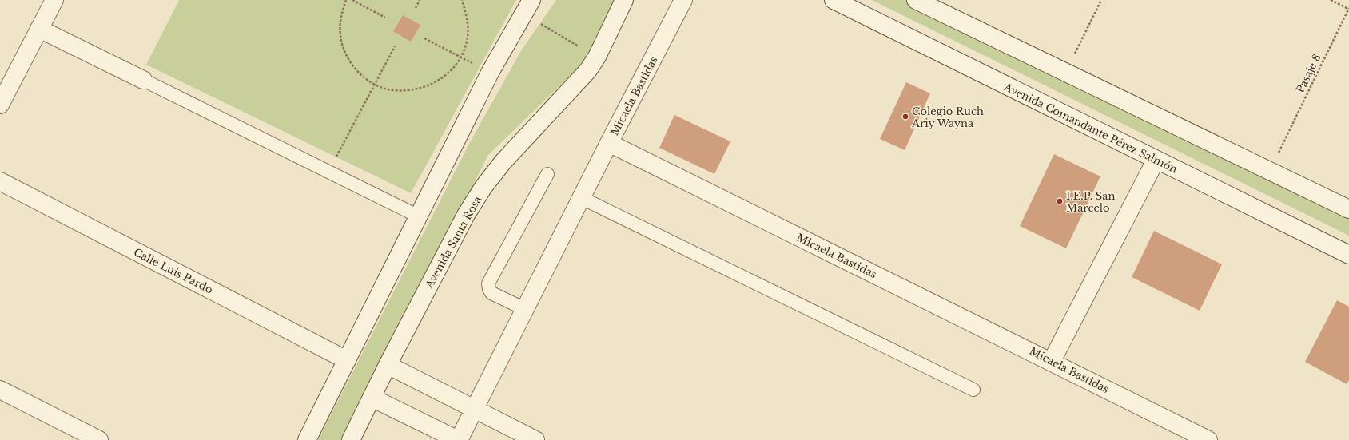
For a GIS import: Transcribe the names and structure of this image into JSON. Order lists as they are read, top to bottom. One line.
{"streets":{"street":["Micaela Bastidas","Avenida Comandante Pérez Salmón","Avenida Santa Rosa","Calle Luis Pardo"],"path":["Pasaje 8"]},"places":["Colegio Ruch Ariy Wayna","I.E.P. San Marcelo"]}
